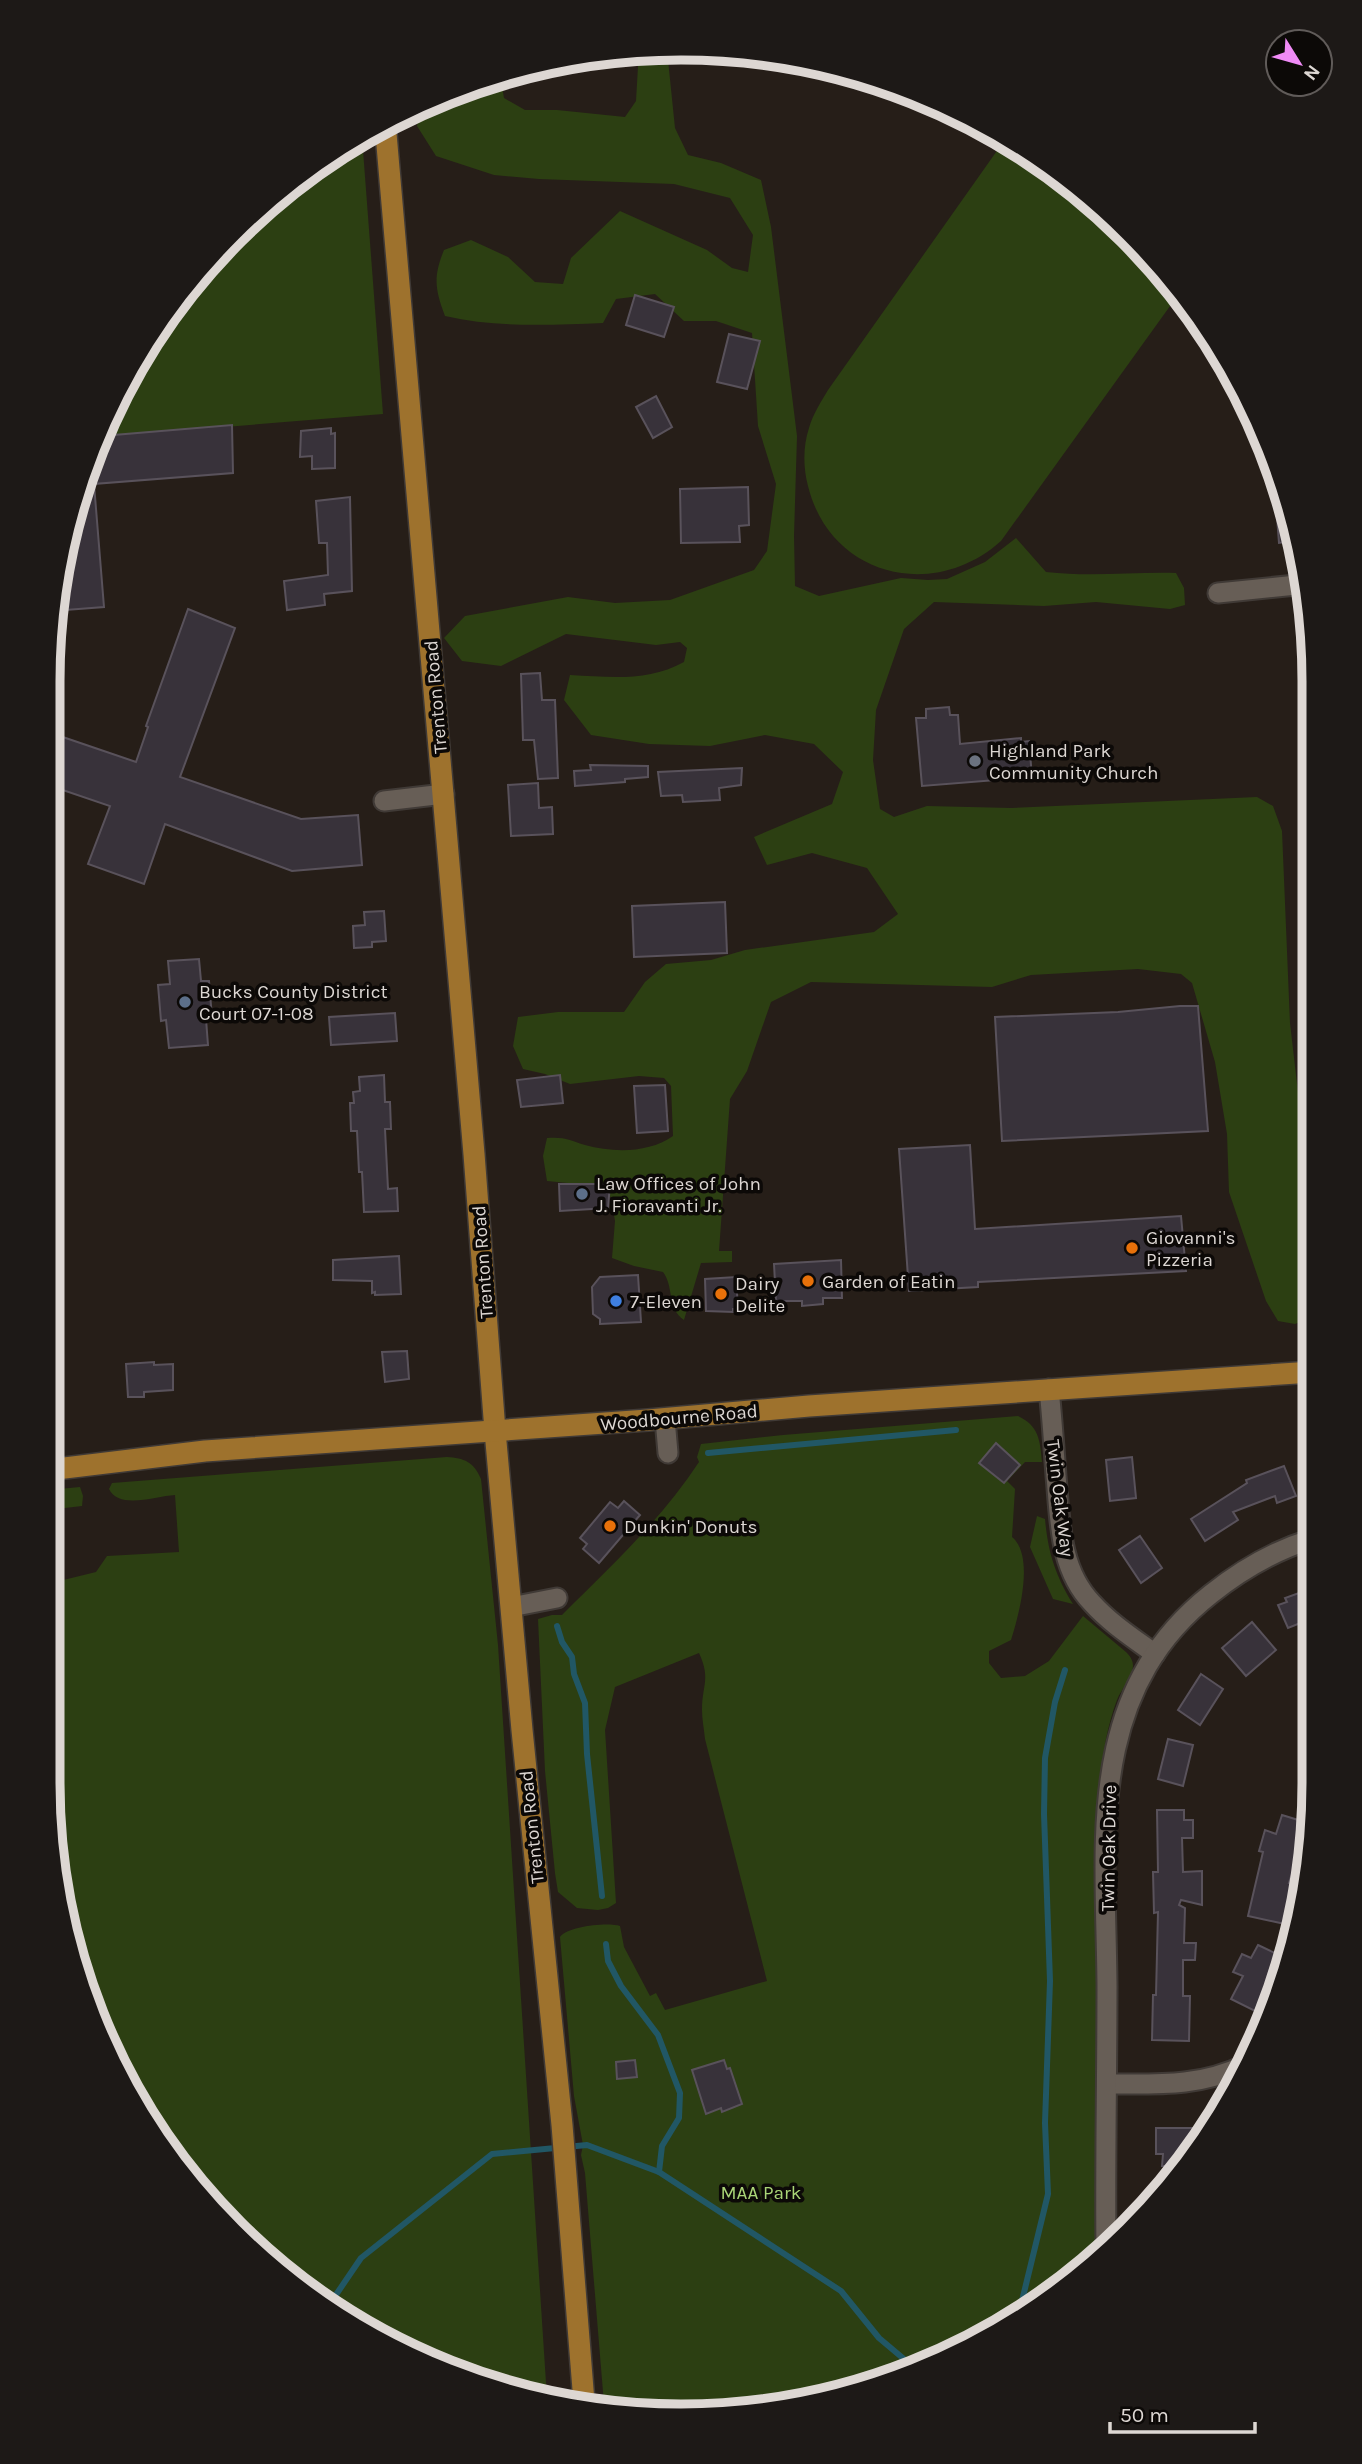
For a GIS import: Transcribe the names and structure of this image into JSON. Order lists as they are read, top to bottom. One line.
{"streets":{"main road":["Trenton Road","Woodbourne Road"],"street":["Twin Oak Way","Twin Oak Drive"]},"crossings":[["Trenton Road","Woodbourne Road"],["Woodbourne Road","Twin Oak Way"],["Twin Oak Way","Twin Oak Drive"]],"parks":["MAA Park"],"places":["Highland Park Community Church","Bucks County District Court 07-1-08","Law Offices of John J. Fioravanti Jr.","Giovanni's Pizzeria","Garden of Eatin","Dairy Delite","7-Eleven","Dunkin' Donuts"],"scale_bar":"50 m","north":"bottom right"}
